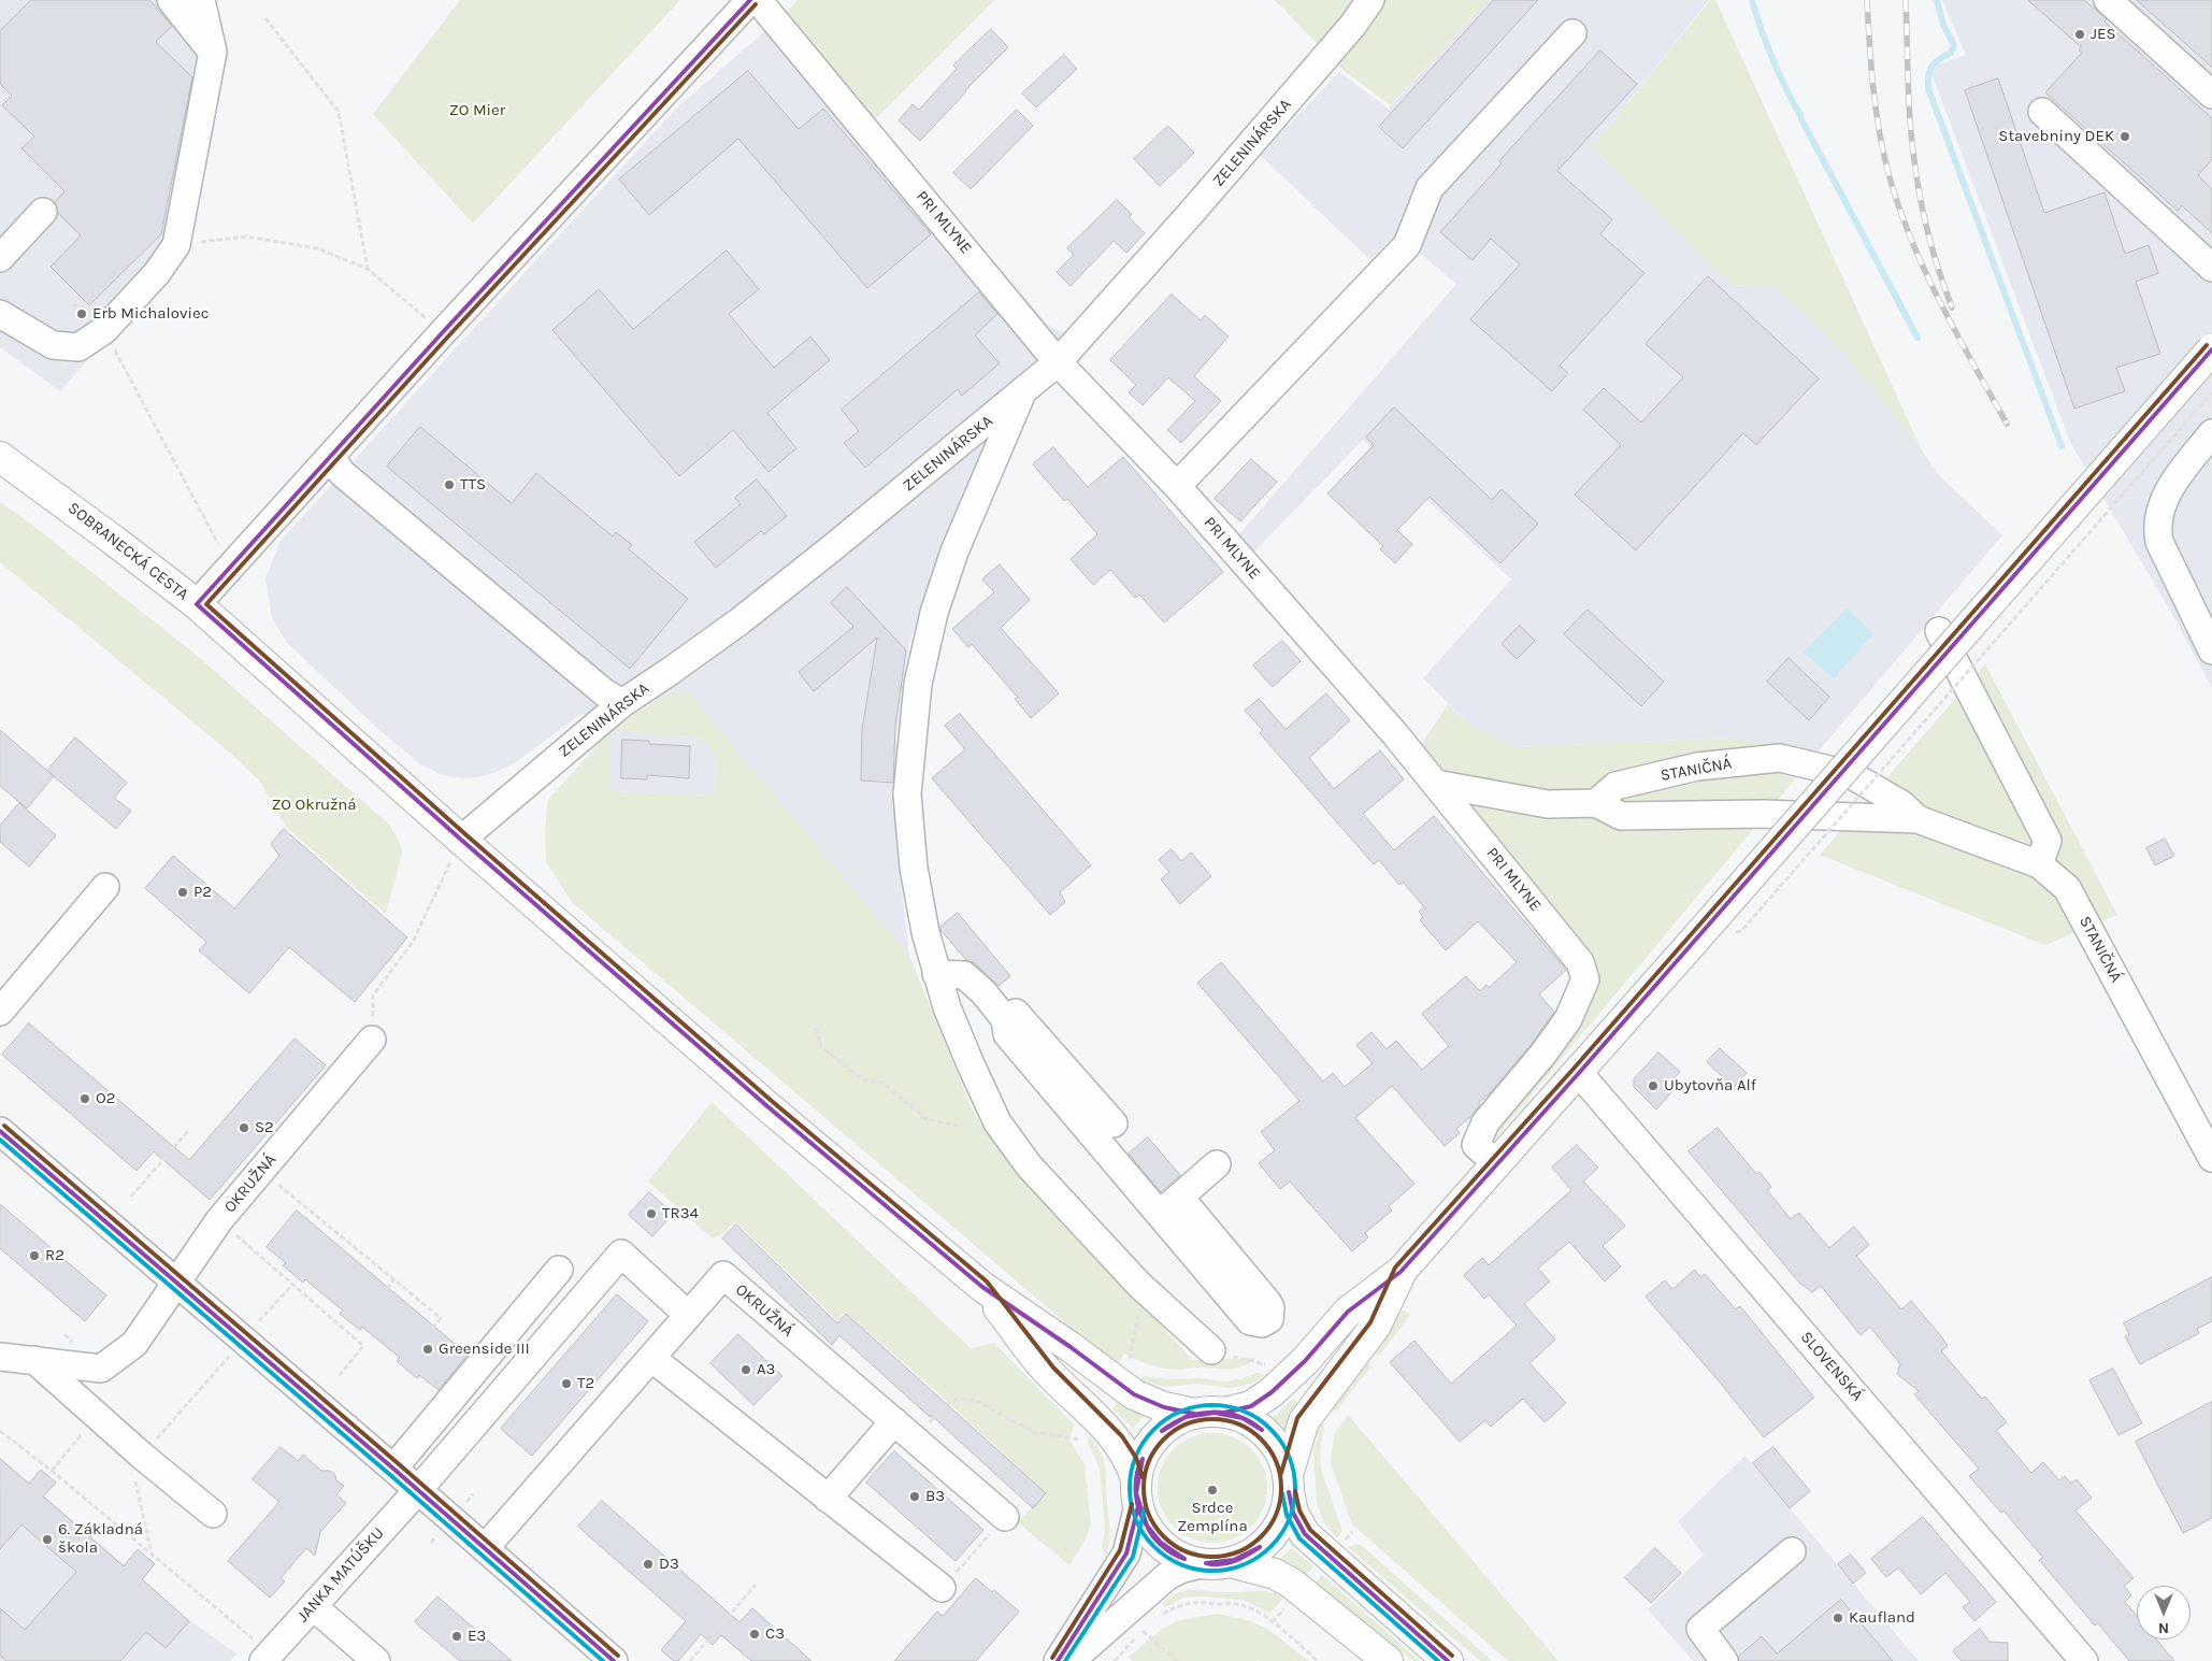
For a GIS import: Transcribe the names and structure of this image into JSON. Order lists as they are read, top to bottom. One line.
{"streets":{"main road":["SOBRANECKÁ CESTA"],"street":["ZELENINÁRSKA","PRI MLYNE","STANIČNÁ","OKRUŽNÁ","SLOVENSKÁ","JANKA MATÚŠKU"]},"crossings":[["ZELENINÁRSKA","PRI MLYNE"],["ZELENINÁRSKA","SOBRANECKÁ CESTA"],["PRI MLYNE","STANIČNÁ"]],"parks":["ZO Mier","ZO Okružná"],"places":["JES","Stavebniny DEK","Erb Michaloviec","TTS","P2","Ubytovňa Alf","O2","S2","TR34","R2","Greenside III","A3","T2","Srdce Zemplína","B3","6. Základná škola","D3","Kaufland","C3","E3"],"north":"bottom"}
